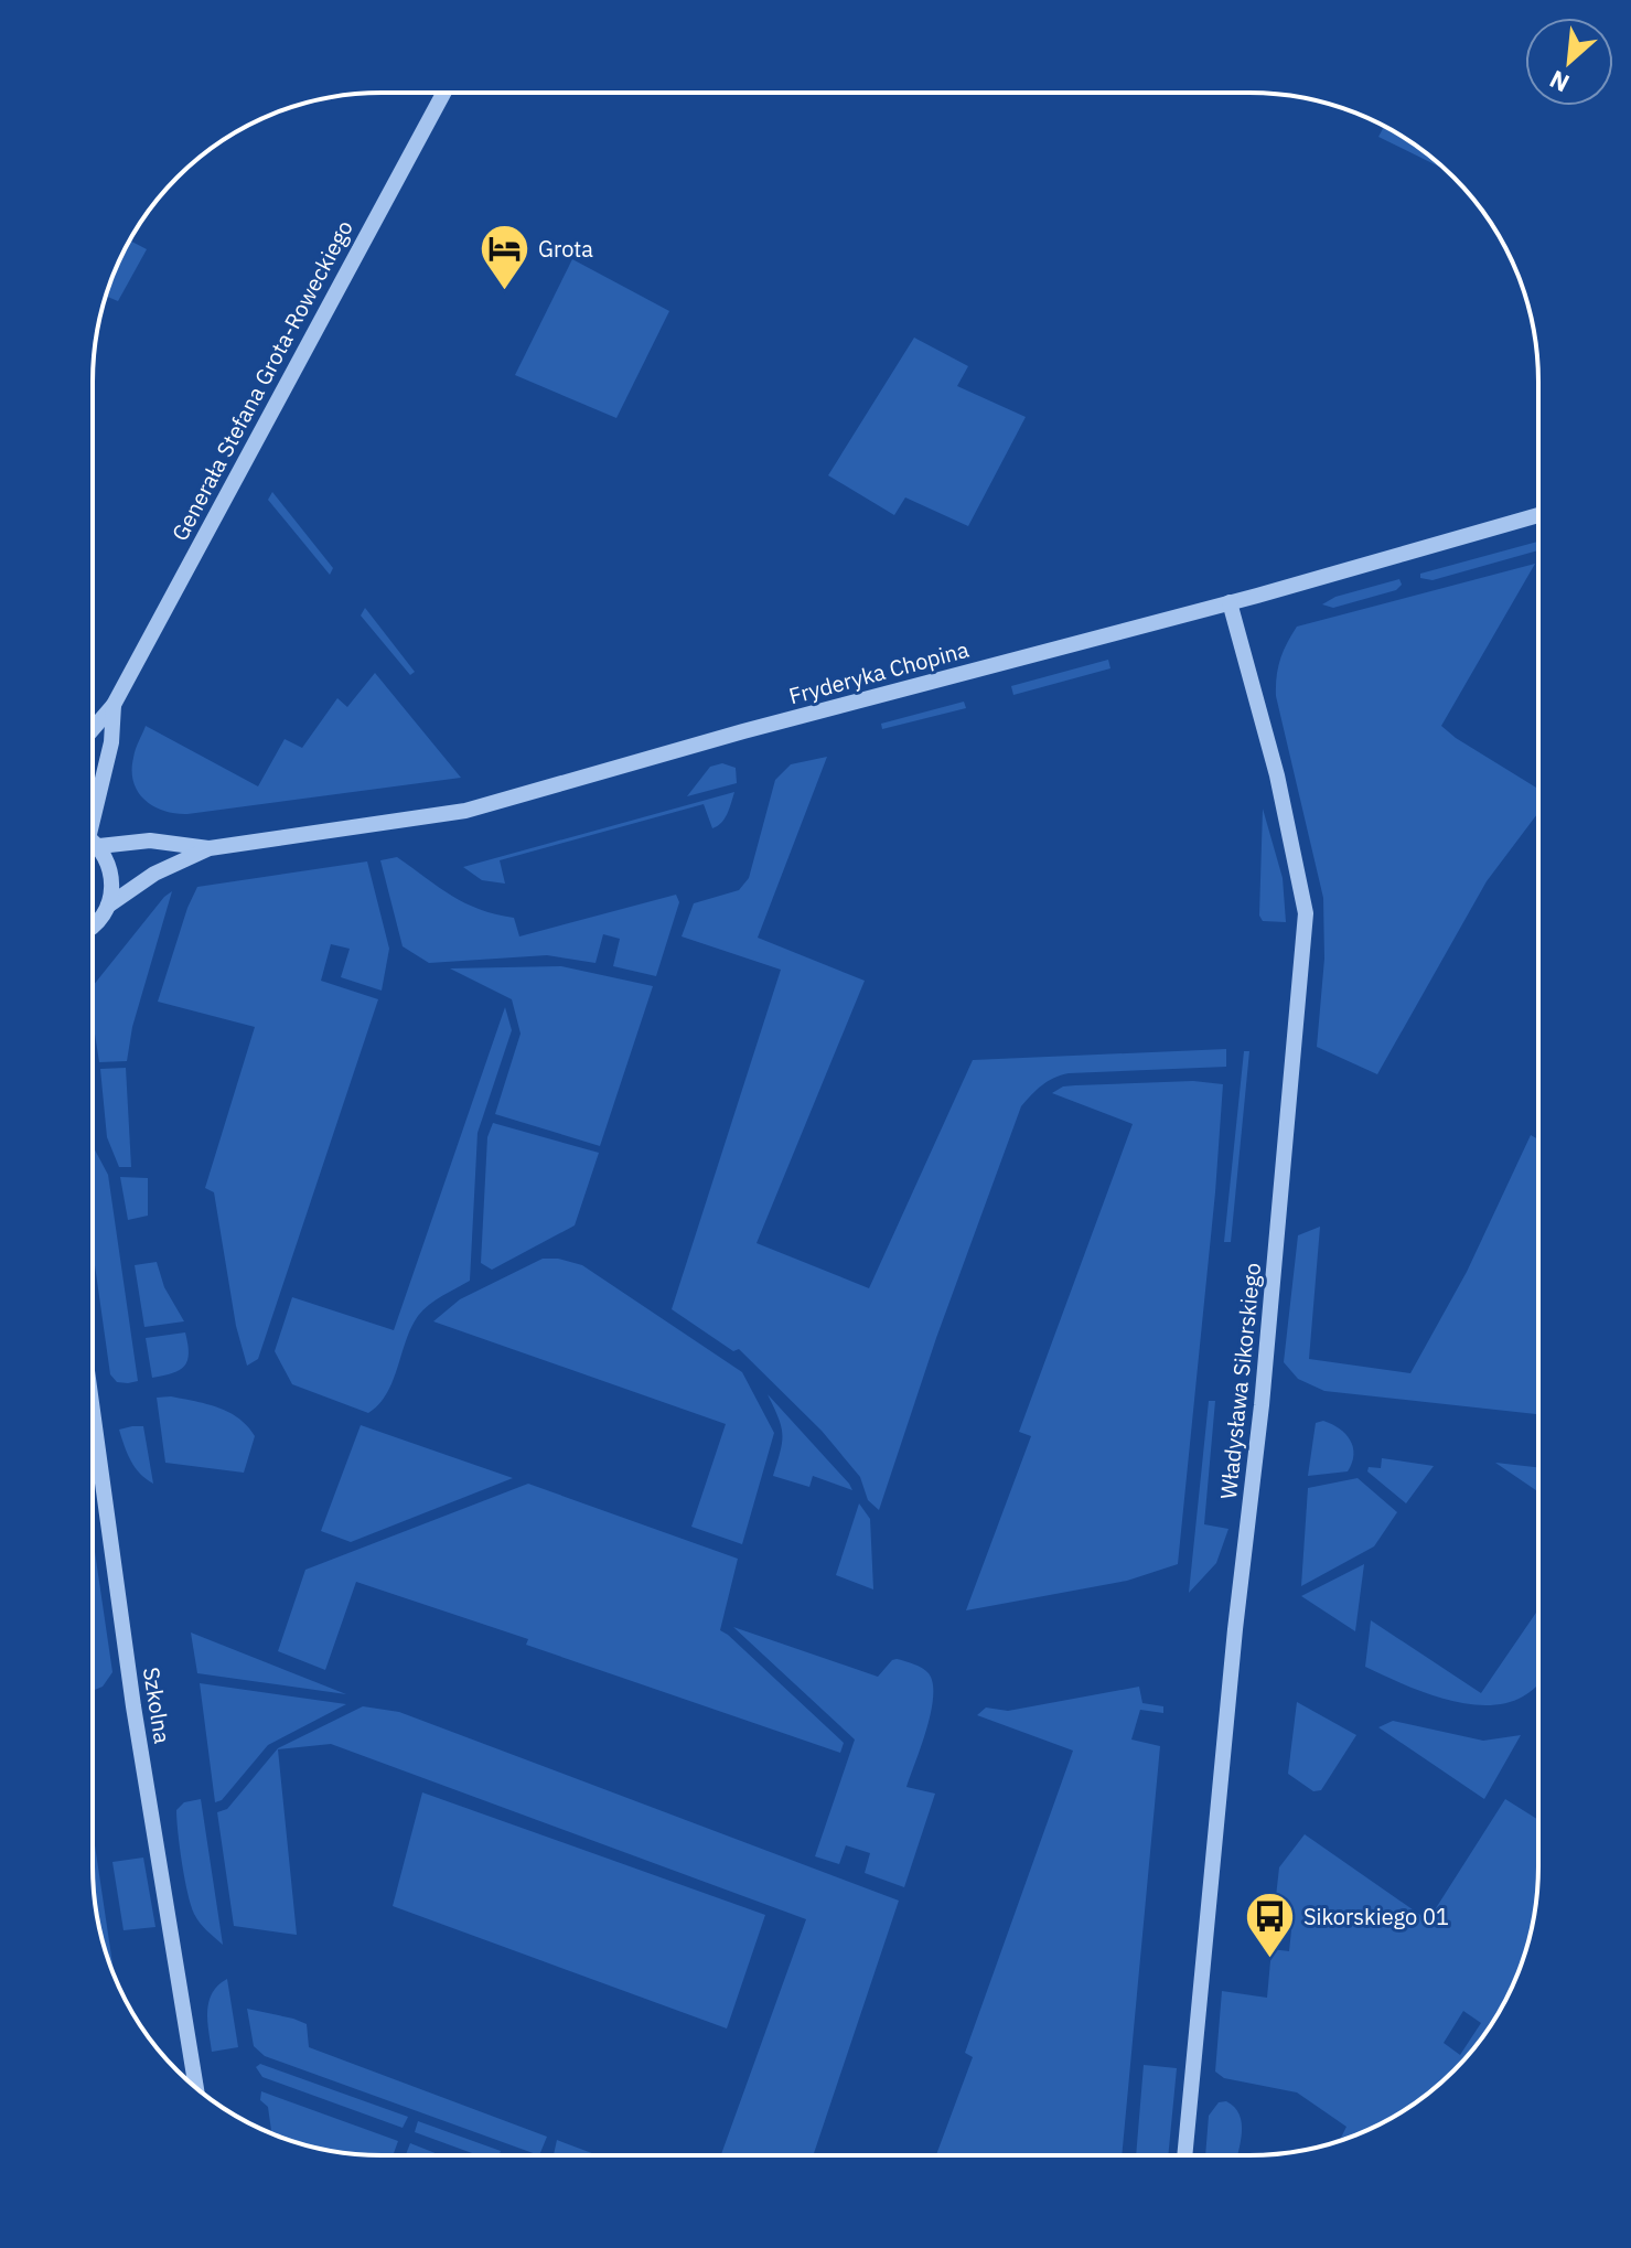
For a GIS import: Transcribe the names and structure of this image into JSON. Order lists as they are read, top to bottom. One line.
{"streets":{"street":["Generała Stefana Grota-Roweckiego","Fryderyka Chopina","Władysława Sikorskiego","Szkolna"]},"crossings":[["Fryderyka Chopina","Władysława Sikorskiego"]],"places":{"hotel":["Grota"],"bus stop":["Sikorskiego 01"]},"north":"bottom left"}
